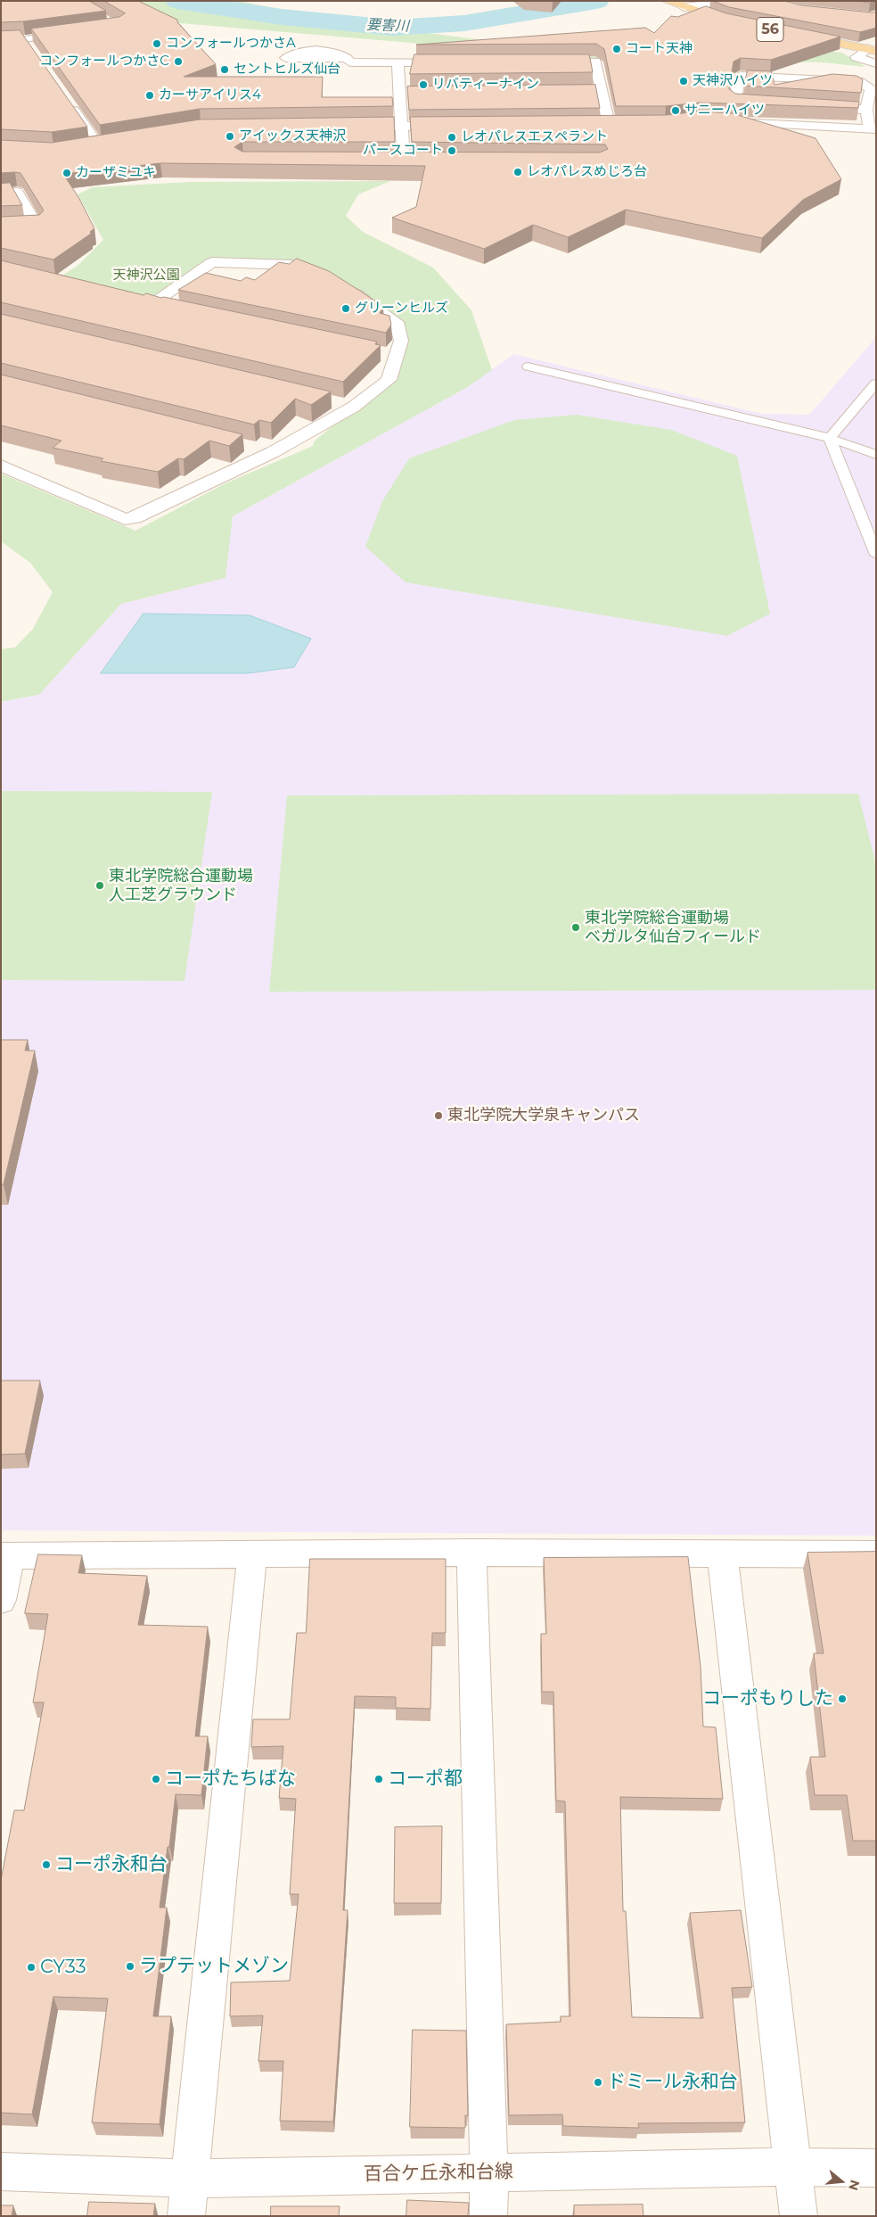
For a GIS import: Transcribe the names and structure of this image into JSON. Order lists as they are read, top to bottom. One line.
{"streets":{"main road":["56"],"street":["百合ケ丘永和台線"]},"water":["要害川"],"parks":["天神沢公園"],"places":["コンフォールつかさA","コート天神","コンフォールつかさC","セントヒルズ仙台","天神沢ハイツ","リバティーナイン","カーサアイリス4","サニーハイツ","アイックス天神沢","レオパレスエスペラント","パースコート","レオパレスめじろ台","カーザミユキ","グリーンヒルズ","東北学院総合運動場 人工芝グラウンド","東北学院総合運動場 ベガルタ仙台フィールド","東北学院大学泉キャンパス","コーポもりした","コーポたちばな","コーポ都","コーポ永和台","ラプテットメゾン","CY33","ドミール永和台"],"north":"right"}
